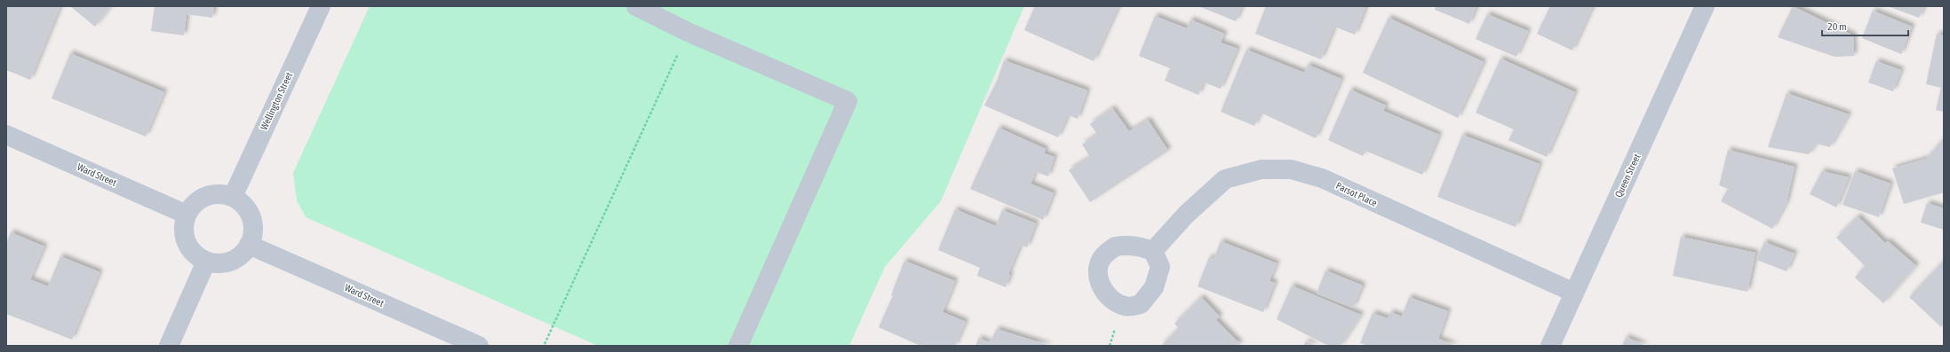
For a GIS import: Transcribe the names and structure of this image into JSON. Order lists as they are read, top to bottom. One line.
{"streets":{"street":["Wellington Street","Ward Street","Queen Street","Parsot Place"]},"crossings":[["Wellington Street","Ward Street"],["Queen Street","Parsot Place"]],"scale_bar":"20 m"}
